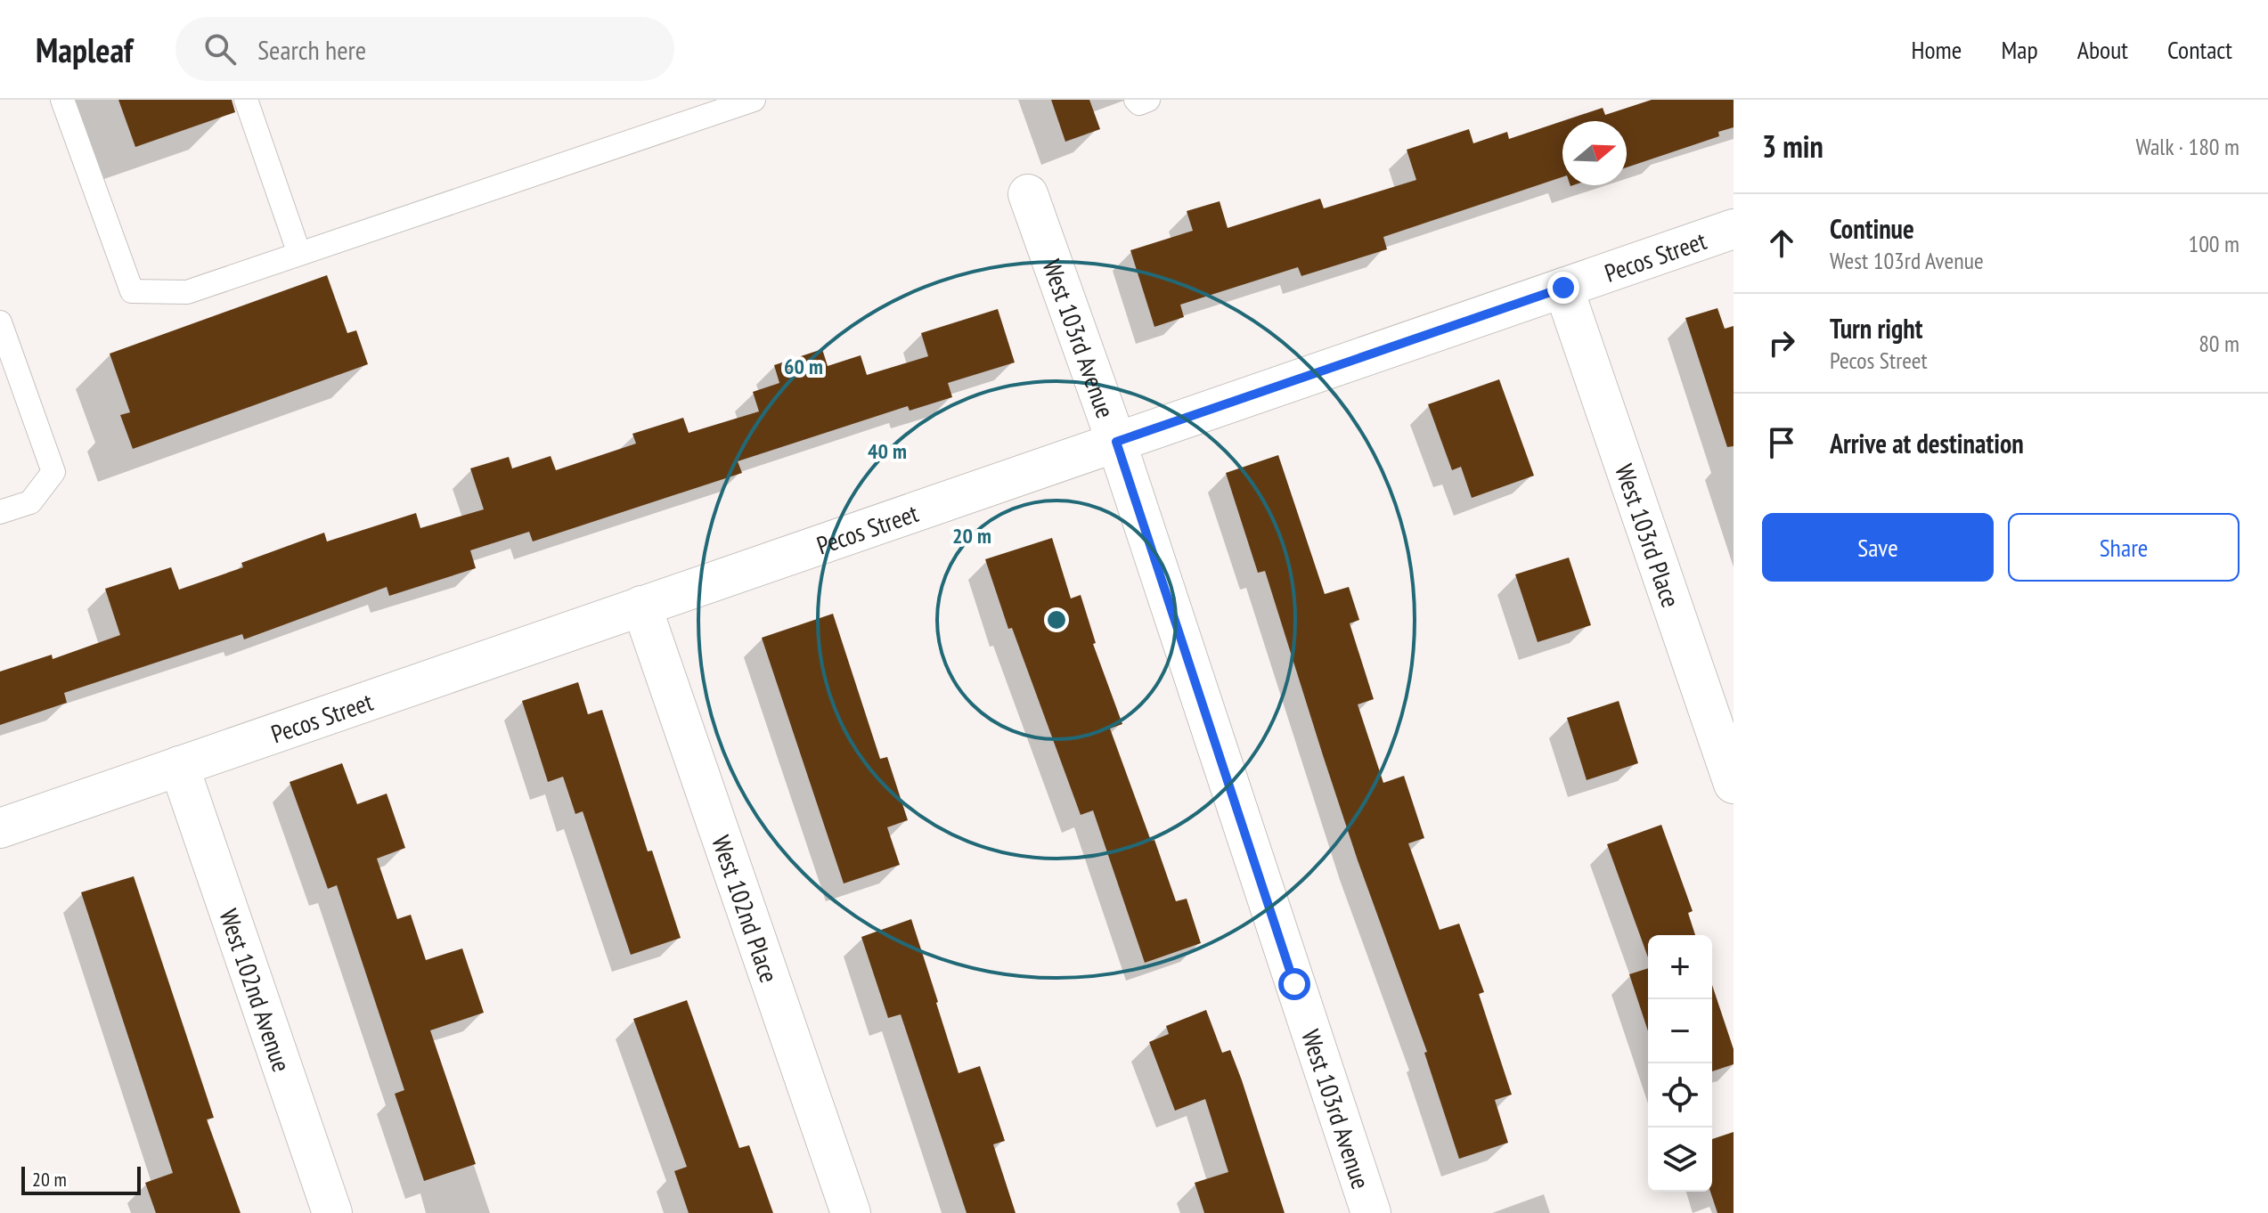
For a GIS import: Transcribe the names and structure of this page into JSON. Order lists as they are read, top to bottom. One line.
{"streets":{"street":["Pecos Street","West 103rd Avenue","West 103rd Place","West 102nd Place","West 102nd Avenue"]},"crossings":[["Pecos Street","West 103rd Avenue"],["Pecos Street","West 103rd Place"],["Pecos Street","West 102nd Place"],["Pecos Street","West 102nd Avenue"]],"scale_bar":"20 m","north":"right","page":{"header":"Mapleaf","search":"Search here","nav":["Home","Map","About","Contact"],"heading":["3 min","Walk · 180 m"],"list":[["Continue","West 103rd Avenue","100 m"],["Turn right","Pecos Street","80 m"],"Arrive at destination"],"buttons":["Save","Share"],"map_buttons":["+","−"],"scale":"20 m"},"rings":["60 m","40 m","20 m"]}
